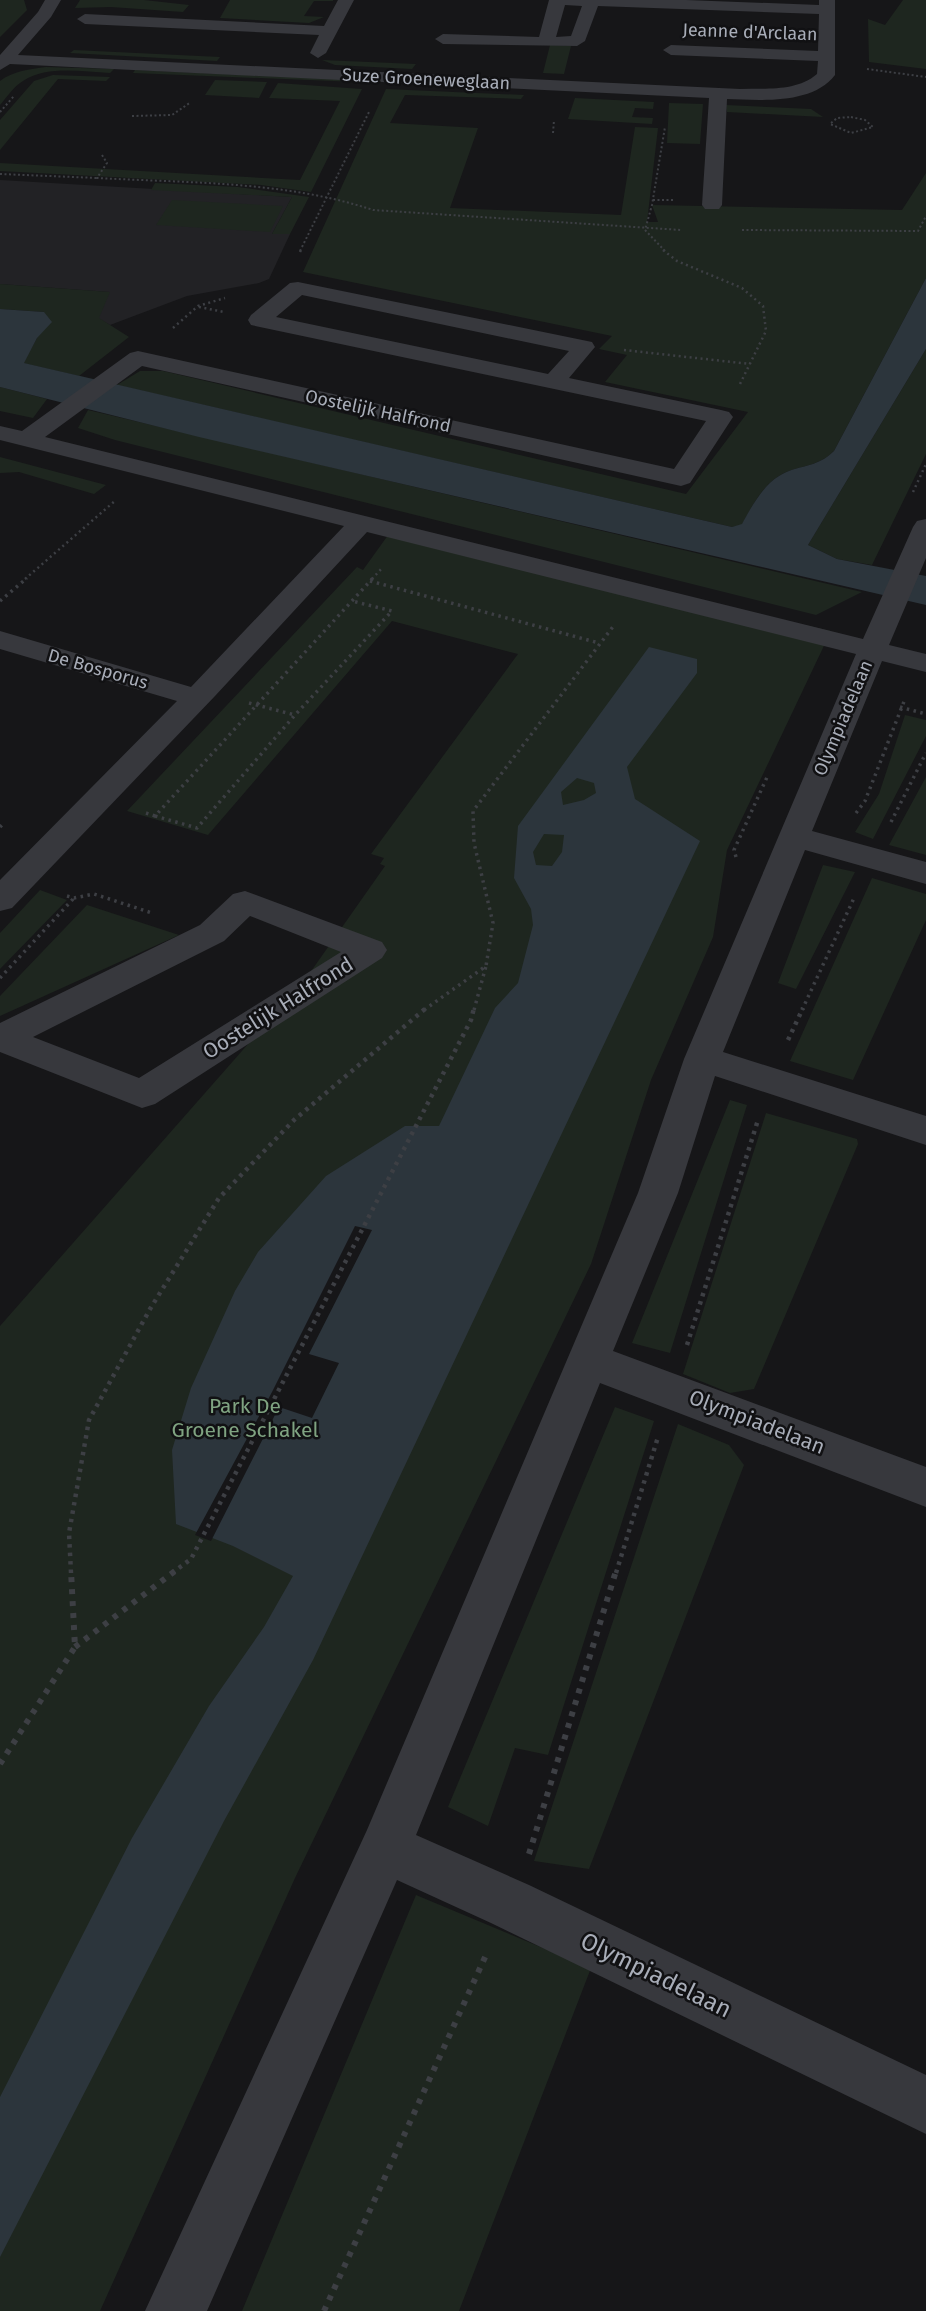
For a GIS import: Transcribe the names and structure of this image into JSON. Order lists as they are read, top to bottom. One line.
{"streets":{"street":["Jeanne d'Arclaan","Suze Groeneweglaan","Oostelijk Halfrond","De Bosporus","Olympiadelaan"]},"crossings":[["Jeanne d'Arclaan","Suze Groeneweglaan"]],"parks":["Park De Groene Schakel"]}
